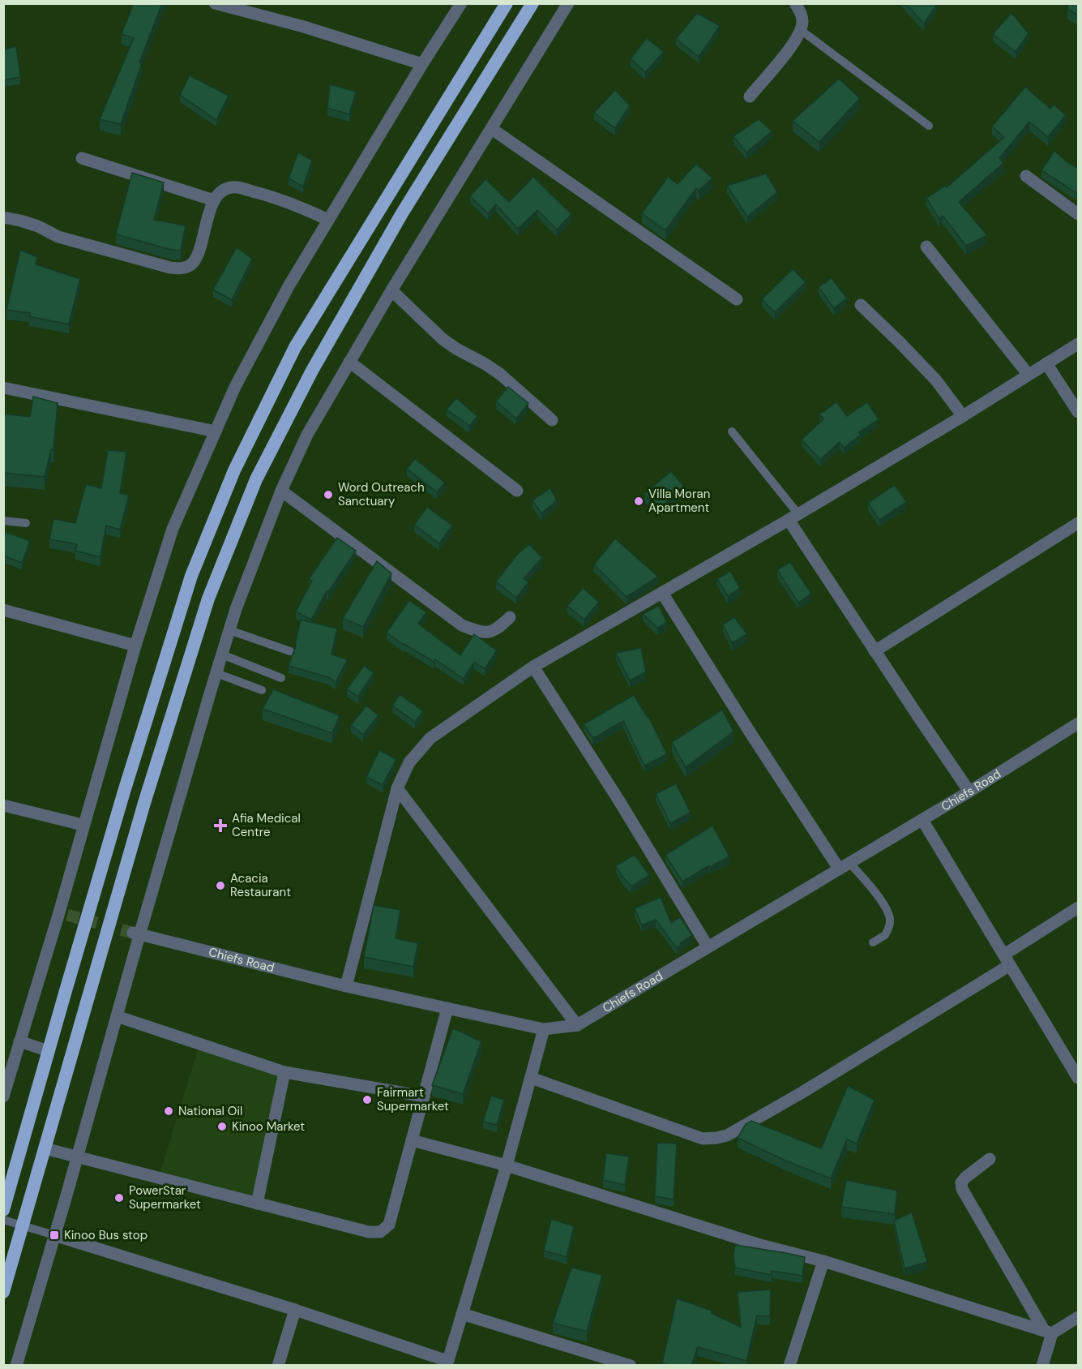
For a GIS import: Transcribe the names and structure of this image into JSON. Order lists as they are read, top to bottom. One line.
{"streets":{"street":["Chiefs Road"]},"places":{"other":["Word Outreach Sanctuary","Villa Moran Apartment","Acacia Restaurant","Fairmart Supermarket","National Oil","Kinoo Market","PowerStar Supermarket"],"health":["Afia Medical Centre"],"transit":["Kinoo Bus stop"]}}
